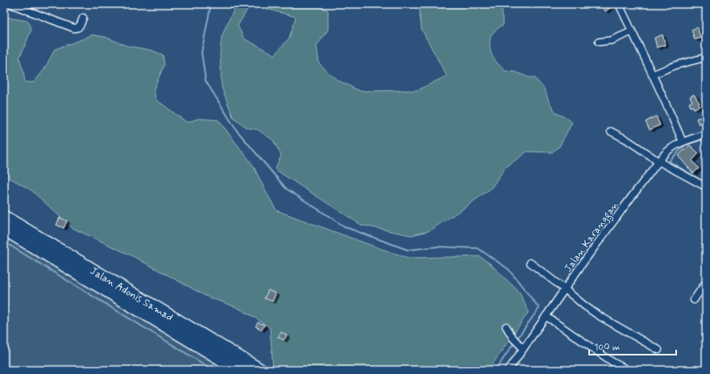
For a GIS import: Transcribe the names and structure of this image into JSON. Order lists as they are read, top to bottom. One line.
{"streets":{"highway":["Jalan Adonis Samad"],"street":["Jalan Karanggan"]},"scale_bar":"100 m"}
